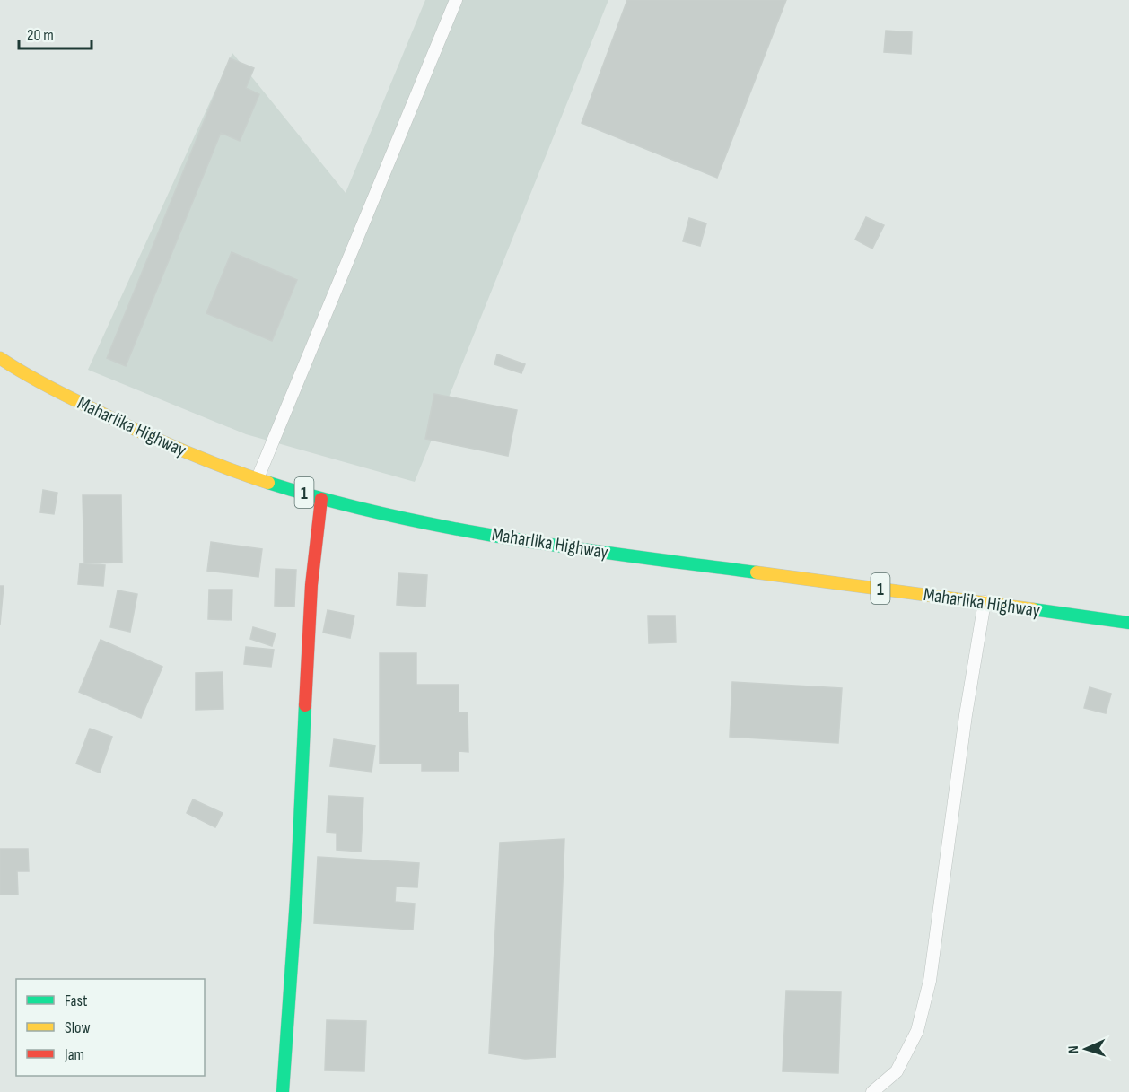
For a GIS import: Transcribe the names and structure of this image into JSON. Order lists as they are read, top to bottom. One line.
{"streets":{"main road":["Maharlika Highway","1"]},"legend":["Fast","Slow","Jam"],"scale_bar":"20 m","north":"left"}
